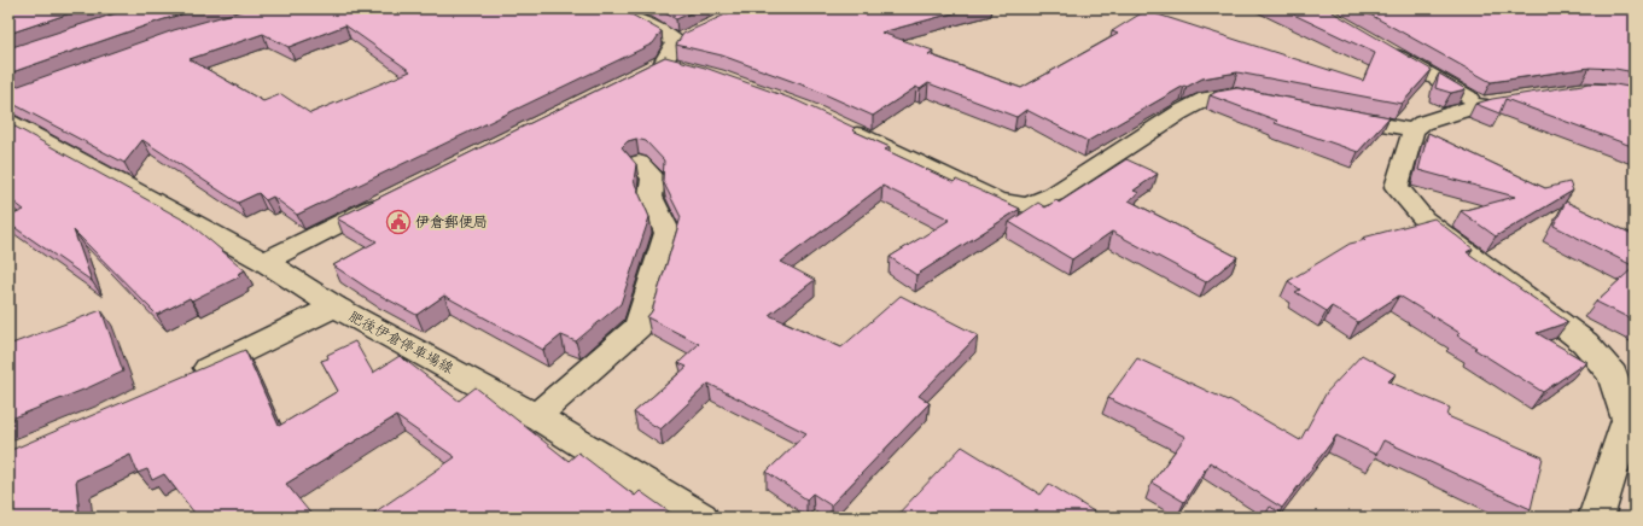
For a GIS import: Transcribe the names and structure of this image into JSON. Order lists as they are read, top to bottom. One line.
{"streets":{"street":["肥後伊倉停車場線"]},"places":{"public building":["伊倉郵便局"]}}
